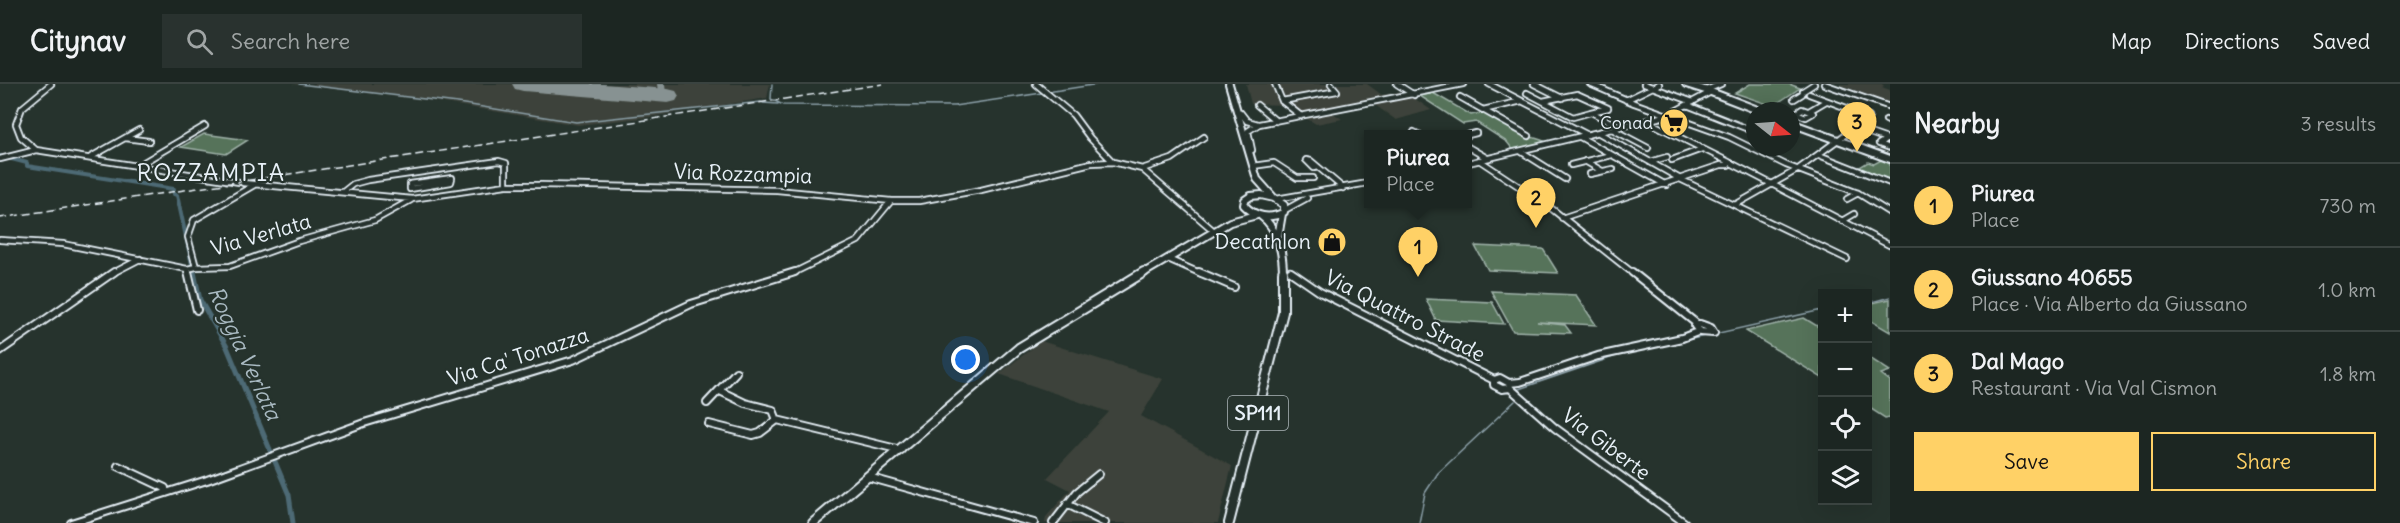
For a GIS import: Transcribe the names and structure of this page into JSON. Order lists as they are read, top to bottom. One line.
{"streets":{"main road":["SP111"],"street":["Via Rozzampia","Via Verlata","Via Quattro Strade","Via Ca' Tonazza","Via Giberte"]},"crossings":[["Via Rozzampia","Via Verlata"],["Via Rozzampia","Via Ca' Tonazza"],["Via Quattro Strade","Via Giberte"]],"districts":["ROZZAMPIA"],"water":["Roggia Verlata"],"places":{"supermarket":["Conad"],"shop":["Decathlon"]},"north":"right","page":{"header":"Citynav","search":"Search here","nav":["Map","Directions","Saved"],"heading":["Nearby","3 results"],"pins":["3","2","1"],"popup":["Piurea","Place"],"list":[{"mark":"1","name":"Piurea","note":"Place","value":"730 m"},{"mark":"2","name":"Giussano 40655","note":"Place · Via Alberto da Giussano","value":"1.0 km"},{"mark":"3","name":"Dal Mago","note":"Restaurant · Via Val Cismon","value":"1.8 km"}],"map_buttons":["+","−"],"buttons":["Save","Share"]}}
